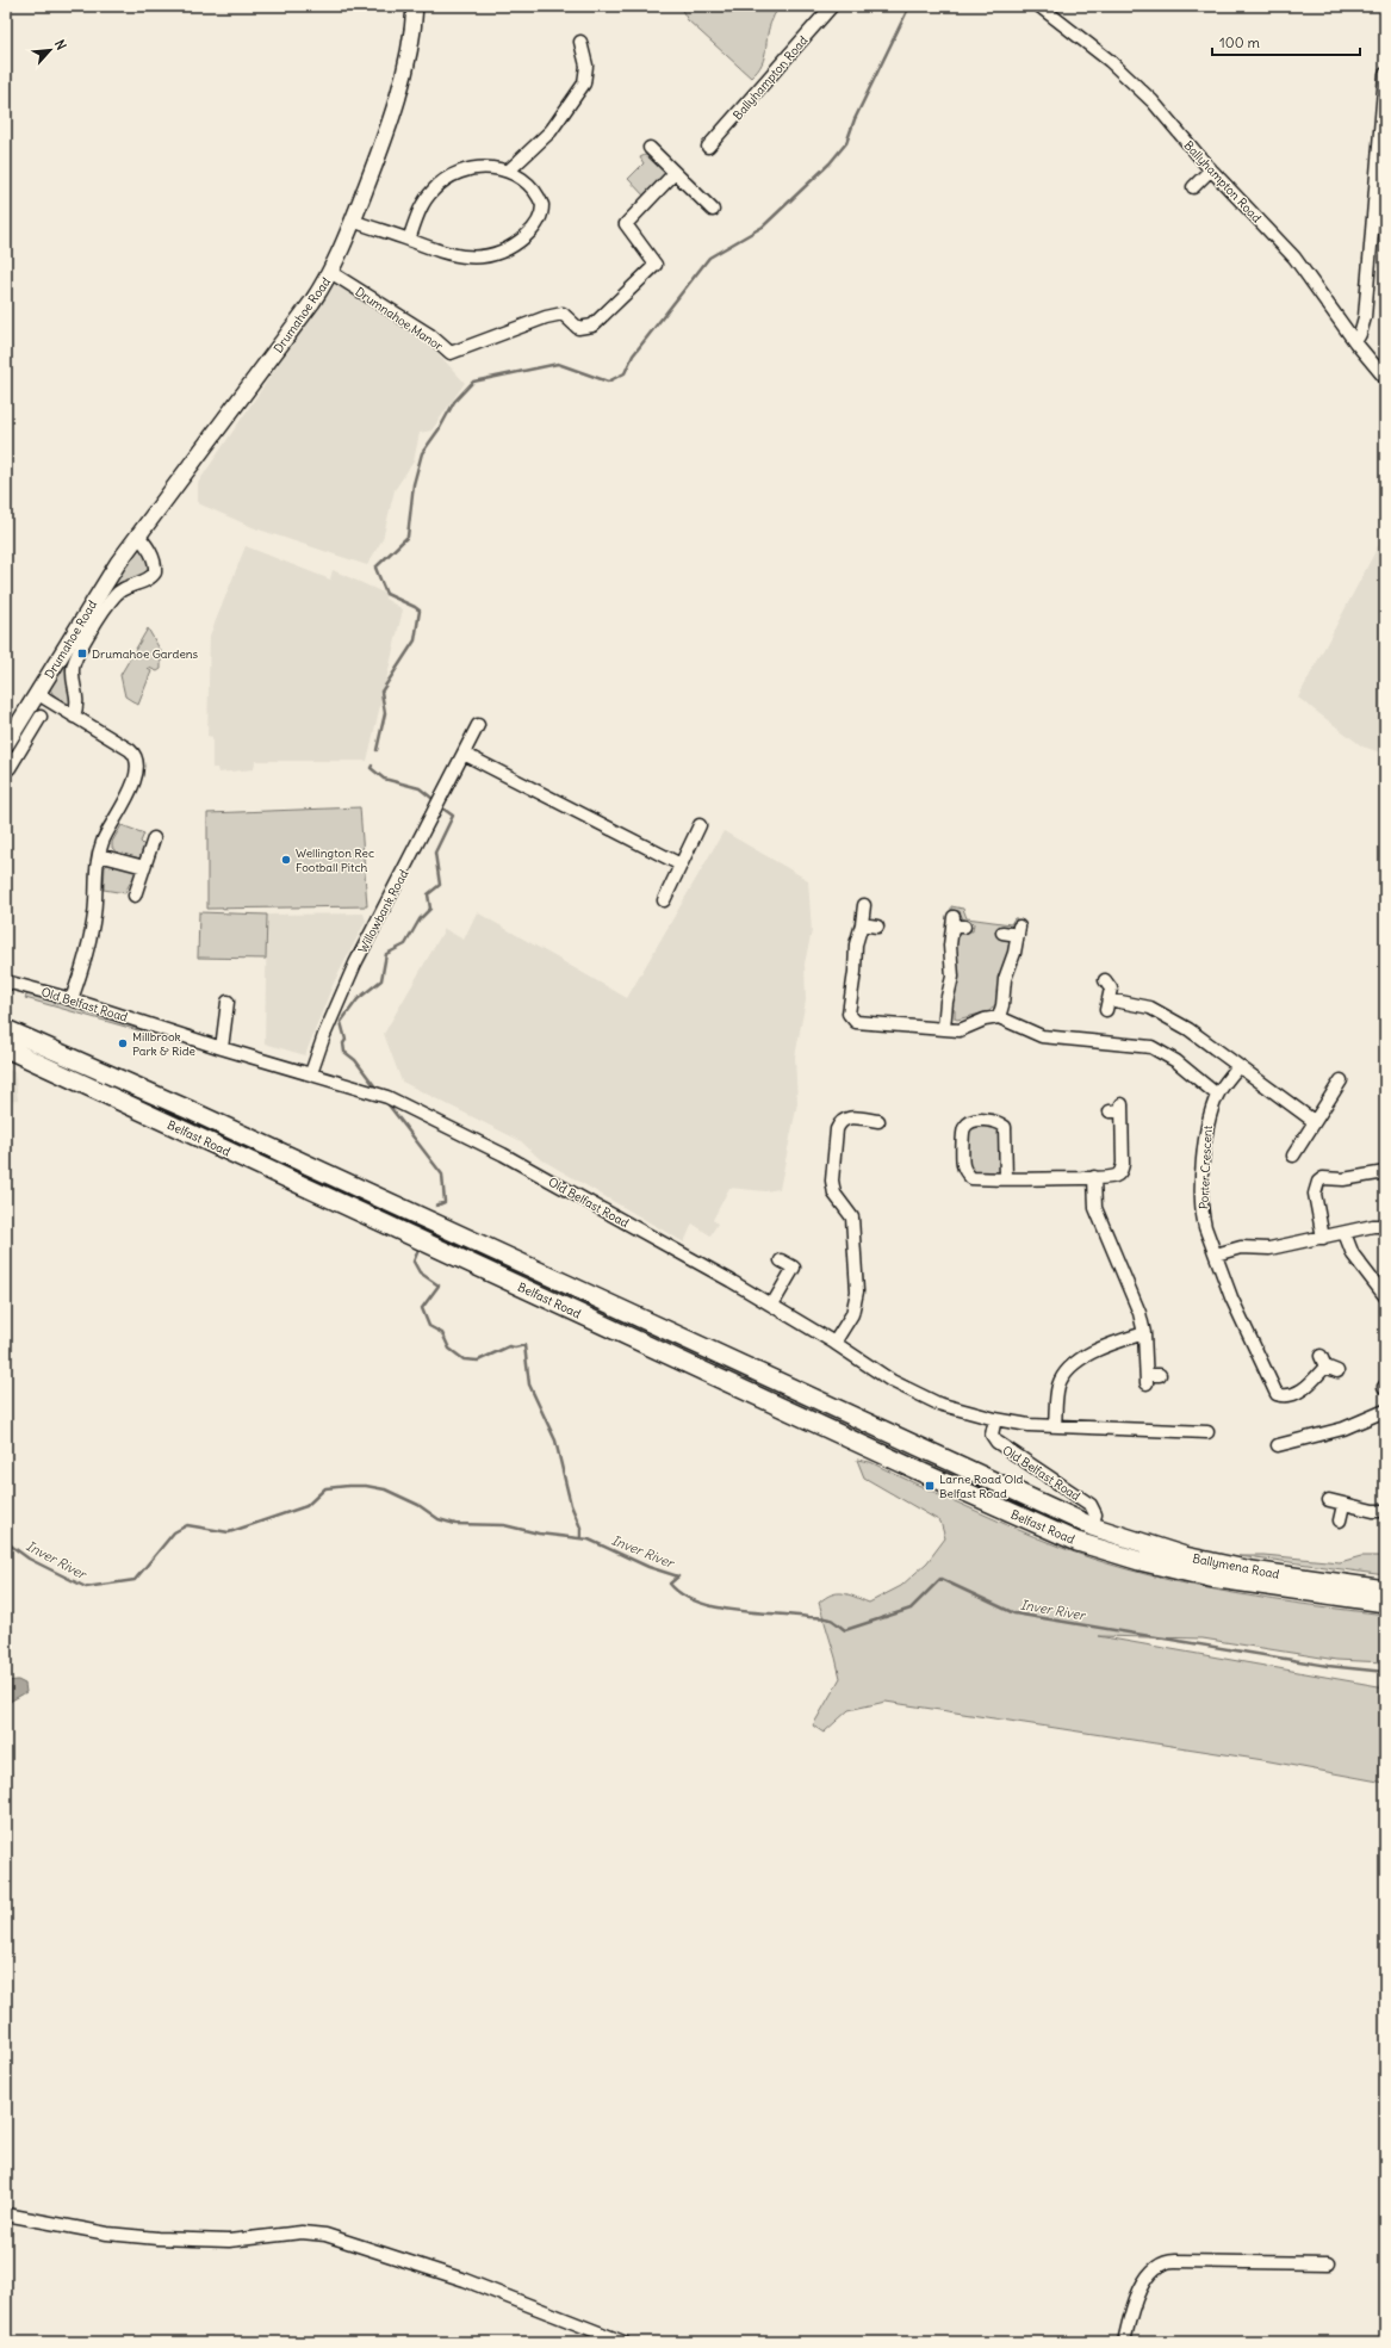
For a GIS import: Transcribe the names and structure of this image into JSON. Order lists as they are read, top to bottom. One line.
{"streets":{"highway":["Belfast Road","Ballymena Road"],"main road":["Drumahoe Road"],"street":["Ballyhampton Road","Drumnahoe Manor","Willowbank Road","Old Belfast Road","Porter Crescent"]},"crossings":[["Drumahoe Road","Drumnahoe Manor"],["Willowbank Road","Old Belfast Road"],["Old Belfast Road","Belfast Road"],["Old Belfast Road","Ballymena Road"],["Belfast Road","Ballymena Road"]],"water":["Inver River"],"places":{"transit":["Drumahoe Gardens","Larne Road Old Belfast Road"],"other":["Wellington Rec Football Pitch","Millbrook Park & Ride"]},"scale_bar":"100 m","north":"top right"}
